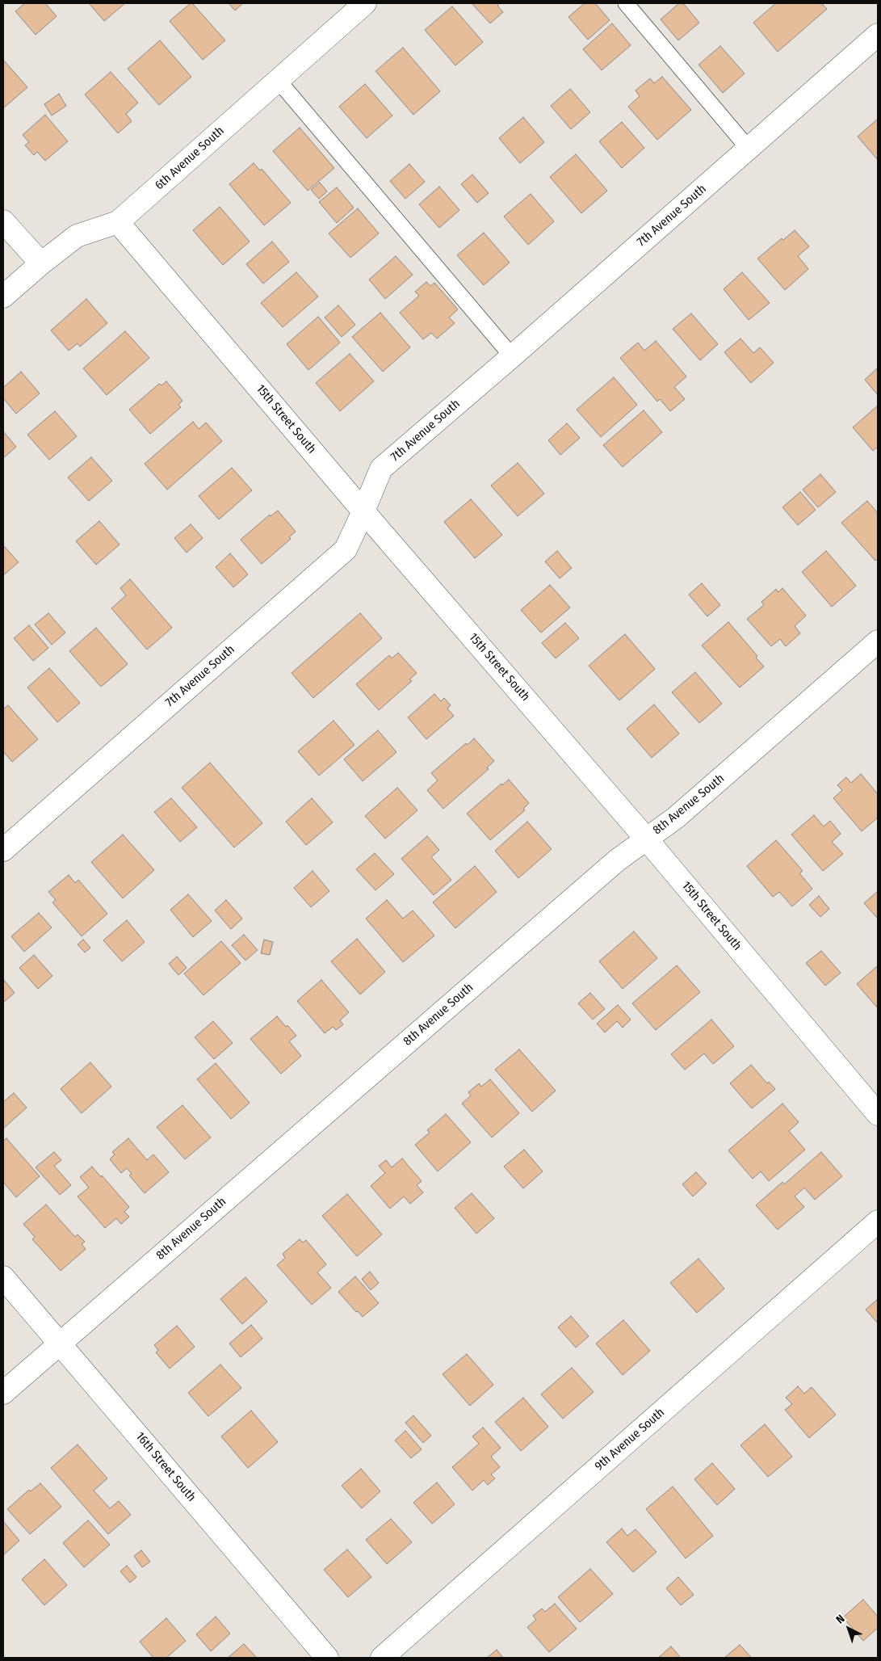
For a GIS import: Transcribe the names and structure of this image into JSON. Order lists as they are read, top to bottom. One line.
{"streets":{"street":["6th Avenue South","7th Avenue South","15th Street South","8th Avenue South","9th Avenue South","16th Street South"]},"crossings":[["6th Avenue South","15th Street South"],["7th Avenue South","15th Street South"],["15th Street South","8th Avenue South"],["8th Avenue South","16th Street South"]],"north":"top left"}
